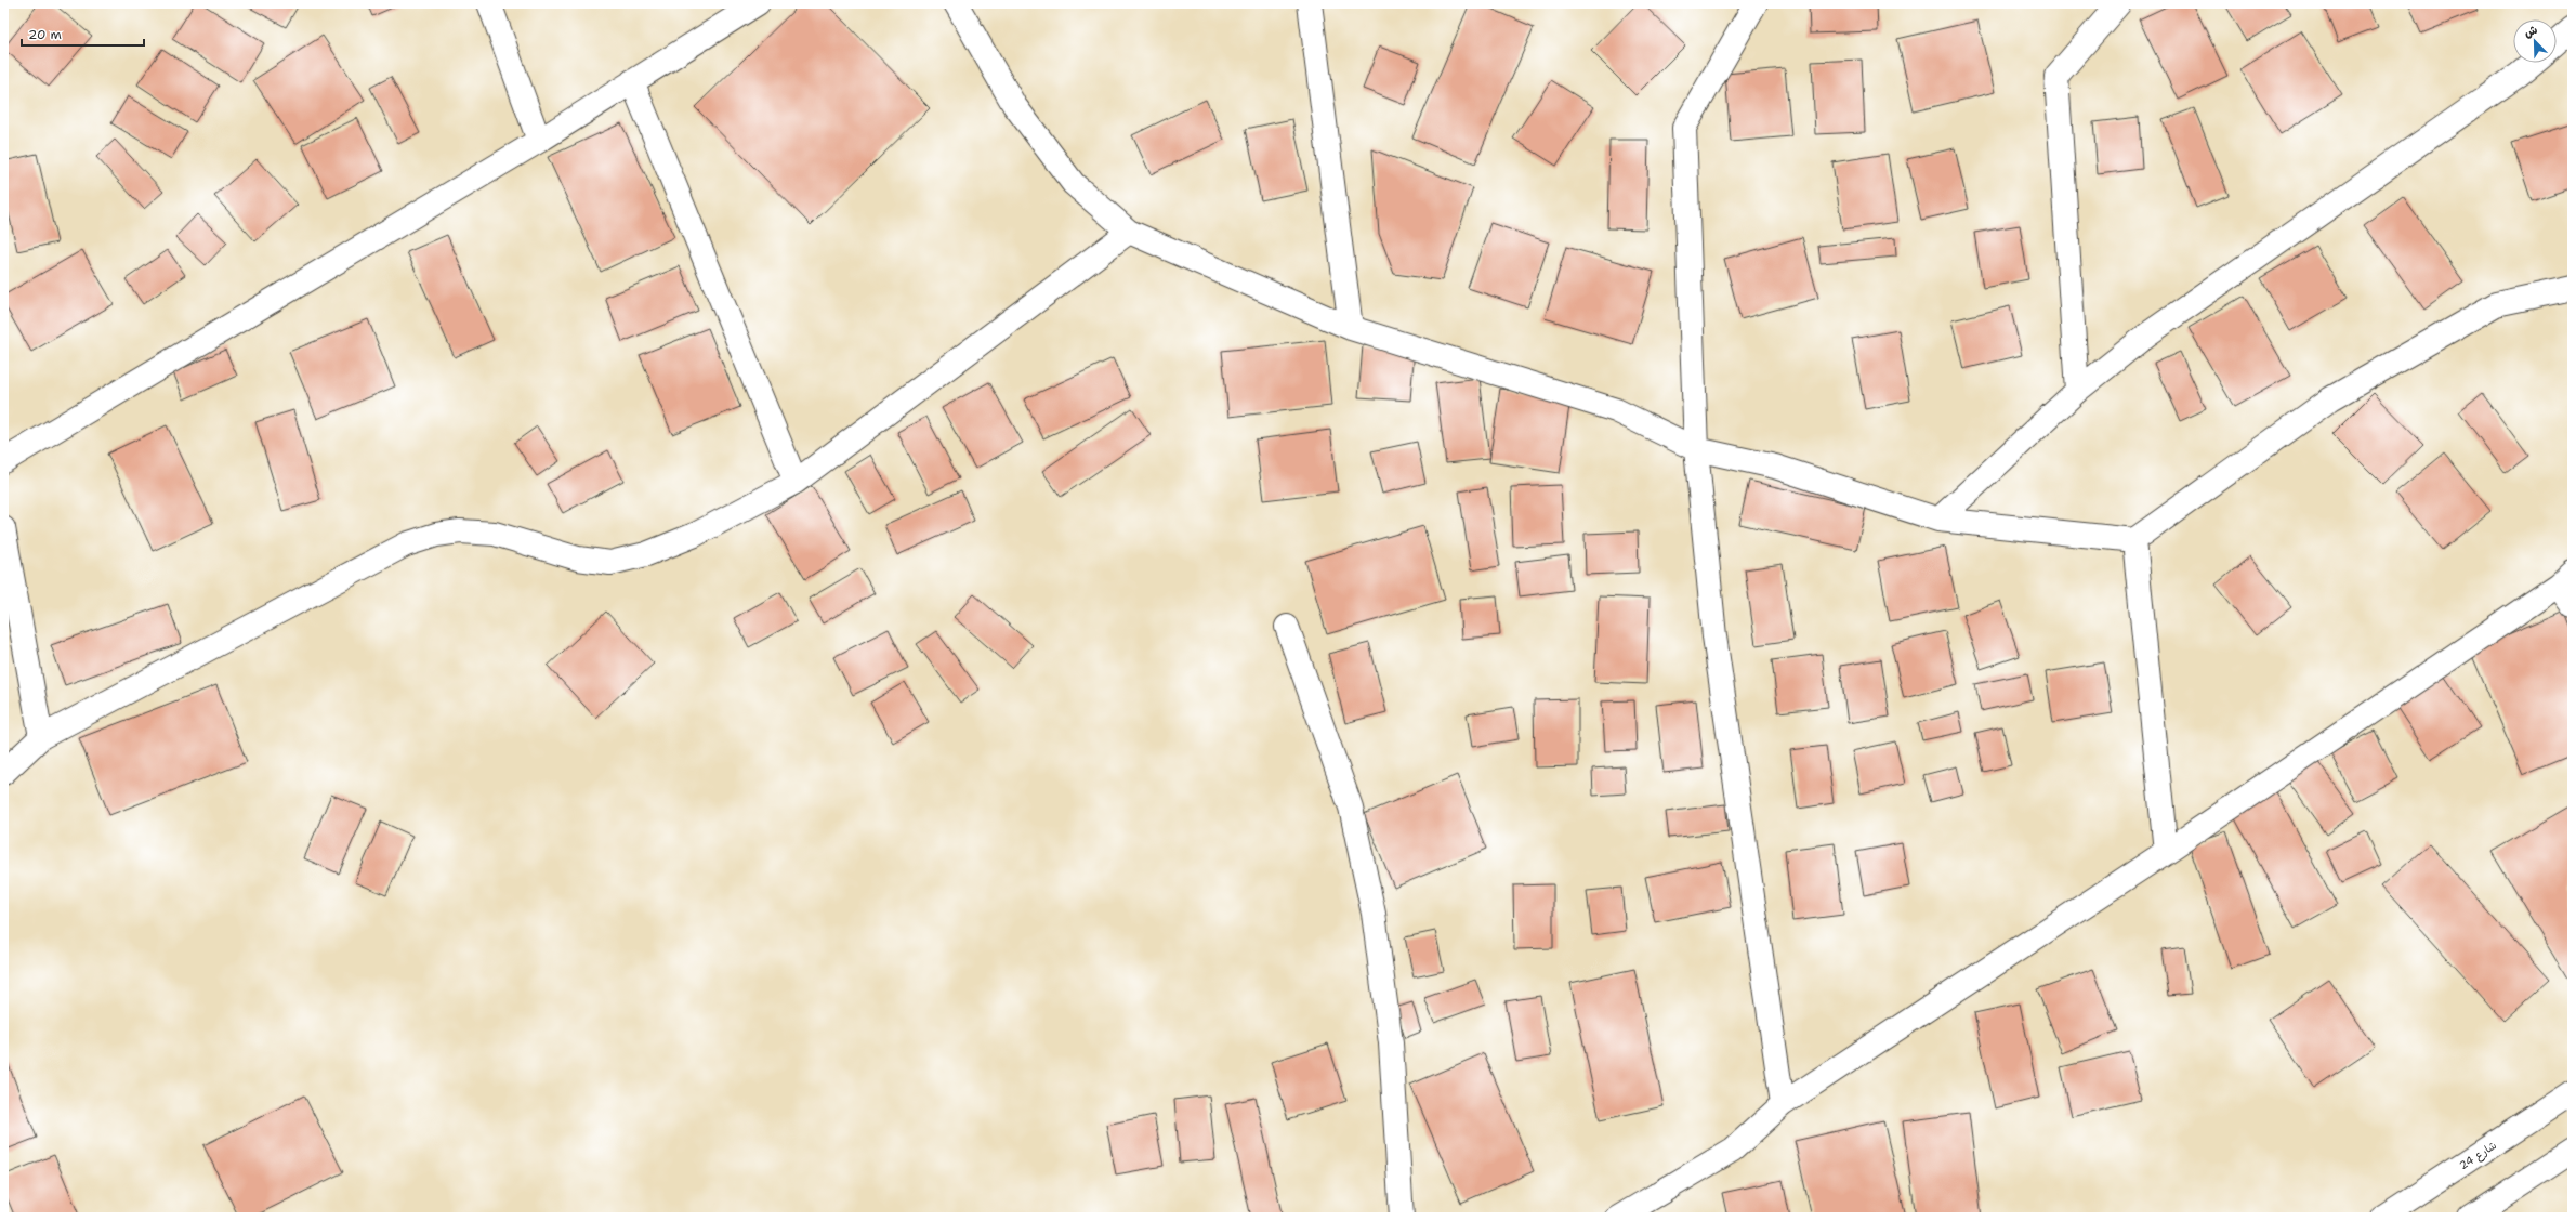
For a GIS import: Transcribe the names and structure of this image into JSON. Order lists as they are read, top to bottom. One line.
{"streets":{"street":["شارع 24"]},"scale_bar":"20 m","north":"top left"}
